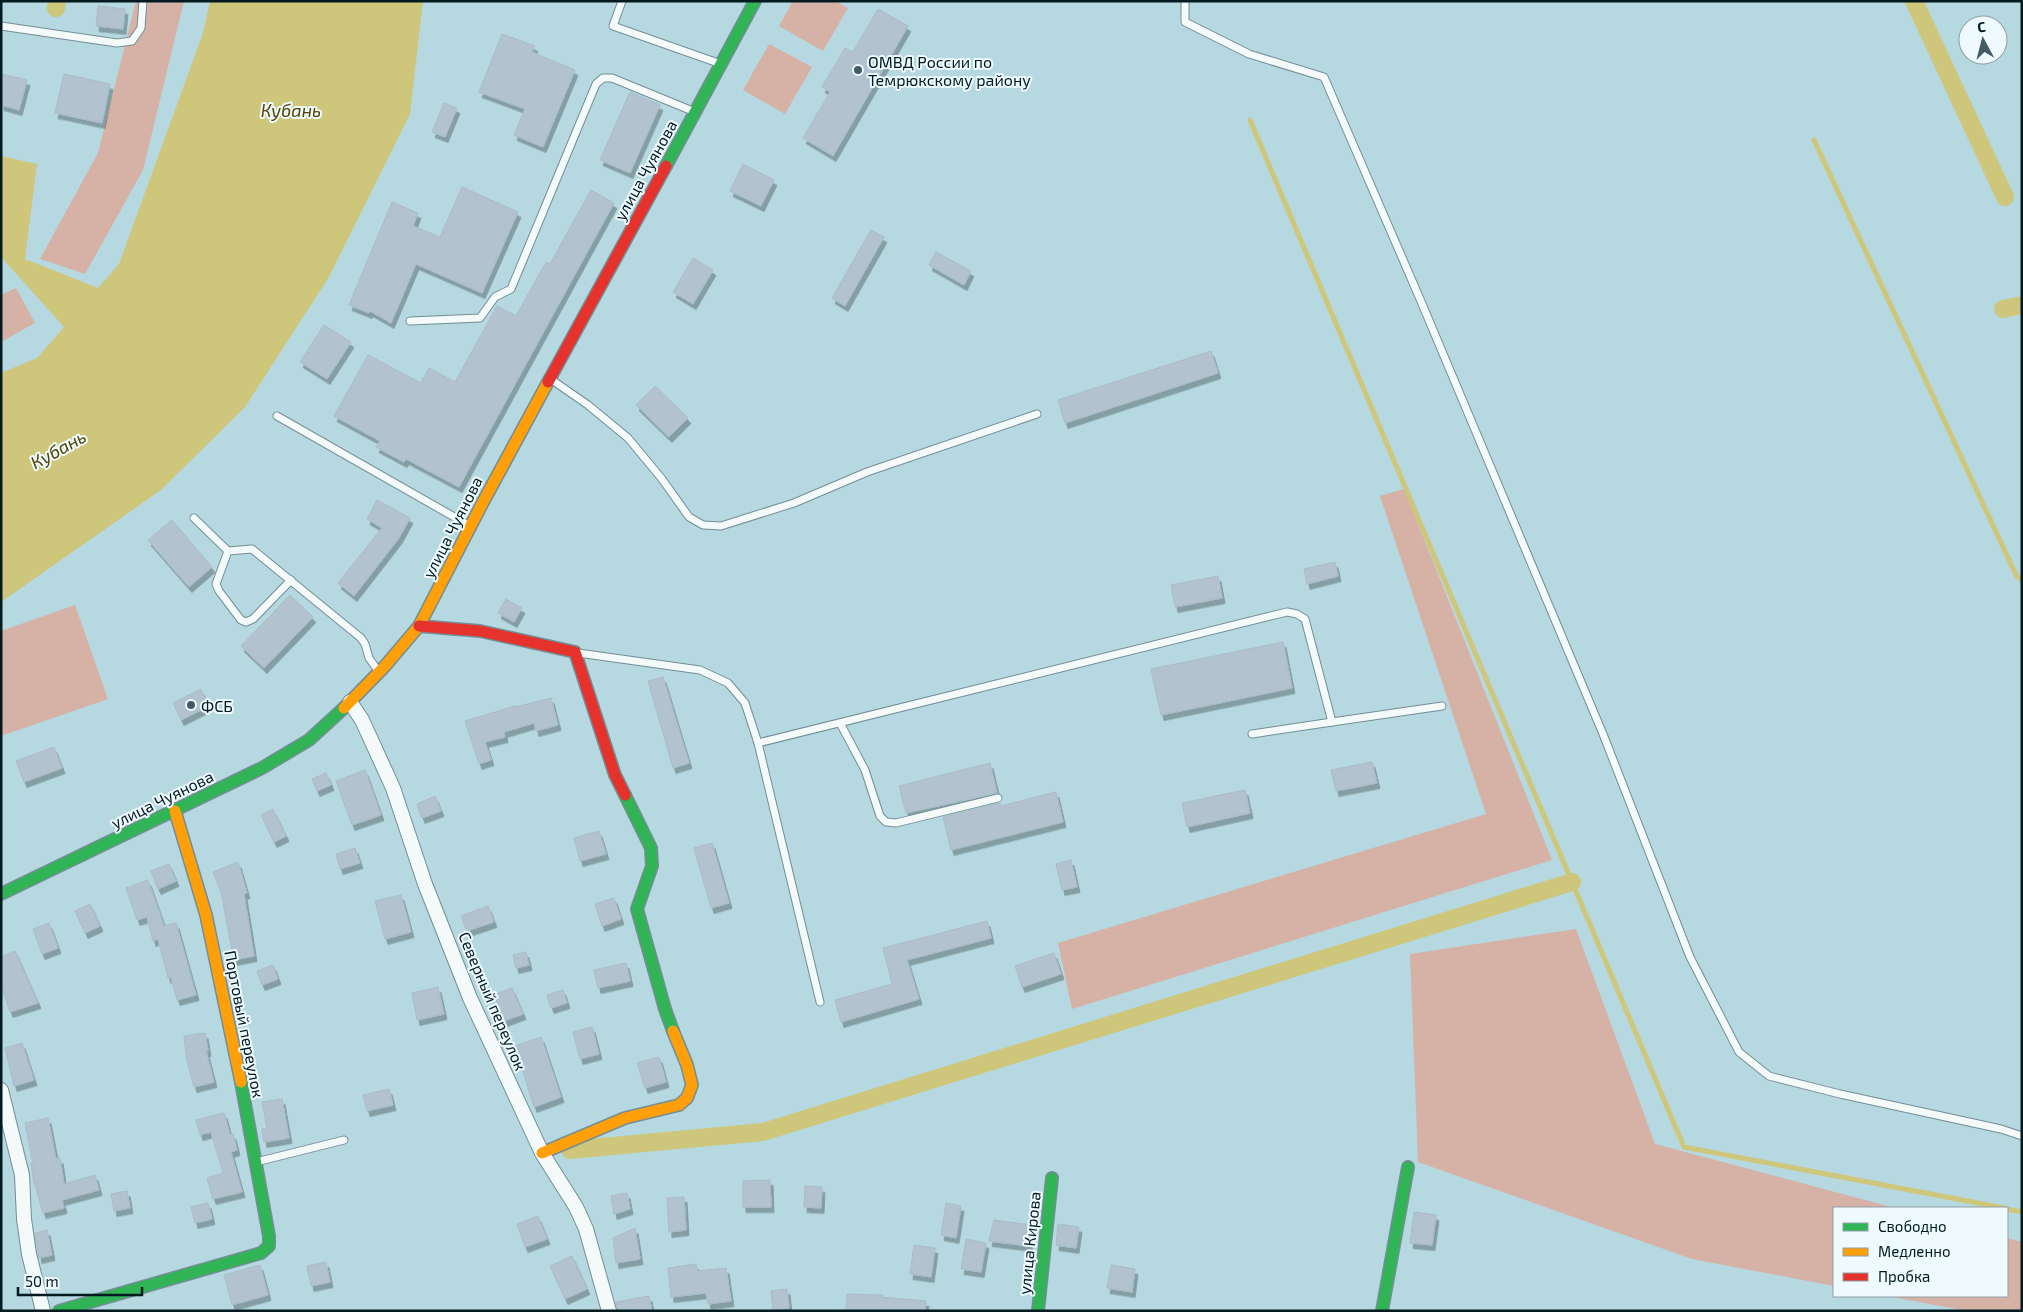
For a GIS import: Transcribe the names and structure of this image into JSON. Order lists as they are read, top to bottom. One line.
{"streets":{"street":["улица Чуянова","Северный переулок","Портовый переулок","улица Кирова"]},"crossings":[["улица Чуянова","Северный переулок"],["улица Чуянова","Портовый переулок"]],"water":["Кубань"],"places":["ОМВД России по Темрюкскому району","ФСБ"],"legend":["Свободно","Медленно","Пробка"],"scale_bar":"50 m","north":"top"}
